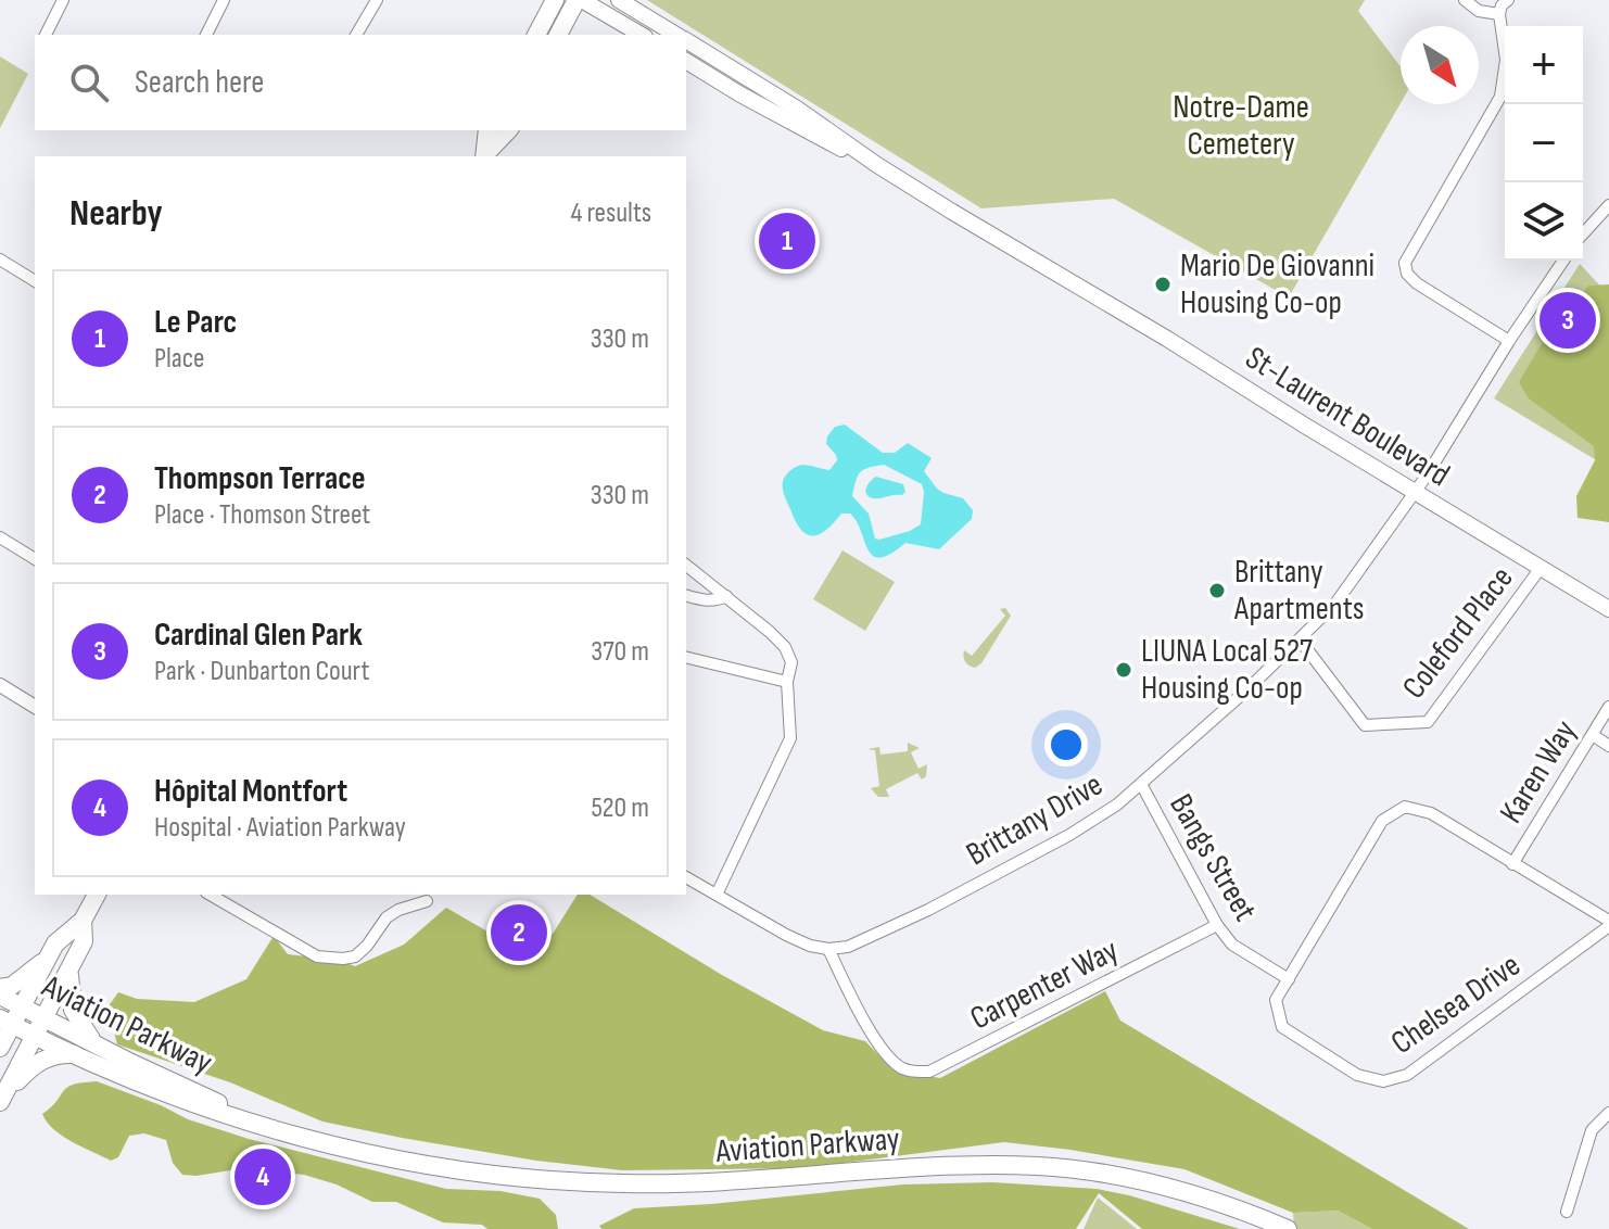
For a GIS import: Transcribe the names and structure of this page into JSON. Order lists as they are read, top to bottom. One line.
{"streets":{"main road":["St-Laurent Boulevard","Aviation Parkway"],"street":["Coleford Place","Karen Way","Brittany Drive","Bangs Street","Carpenter Way","Chelsea Drive"]},"crossings":[["St-Laurent Boulevard","Coleford Place"],["St-Laurent Boulevard","Brittany Drive"],["Coleford Place","Brittany Drive"],["Karen Way","Chelsea Drive"],["Brittany Drive","Bangs Street"],["Brittany Drive","Carpenter Way"],["Bangs Street","Carpenter Way"],["Bangs Street","Chelsea Drive"]],"parks":["Notre-Dame Cemetery"],"places":["Mario De Giovanni Housing Co-op","Brittany Apartments","LIUNA Local 527 Housing Co-op"],"north":"bottom right","page":{"map_buttons":["+","−"],"search":"Search here","heading":["Nearby","4 results"],"pins":["1","3","2","4"],"list":[{"mark":"1","name":"Le Parc","note":"Place","value":"330 m"},{"mark":"2","name":"Thompson Terrace","note":"Place · Thomson Street","value":"330 m"},{"mark":"3","name":"Cardinal Glen Park","note":"Park · Dunbarton Court","value":"370 m"},{"mark":"4","name":"Hôpital Montfort","note":"Hospital · Aviation Parkway","value":"520 m"}]}}
